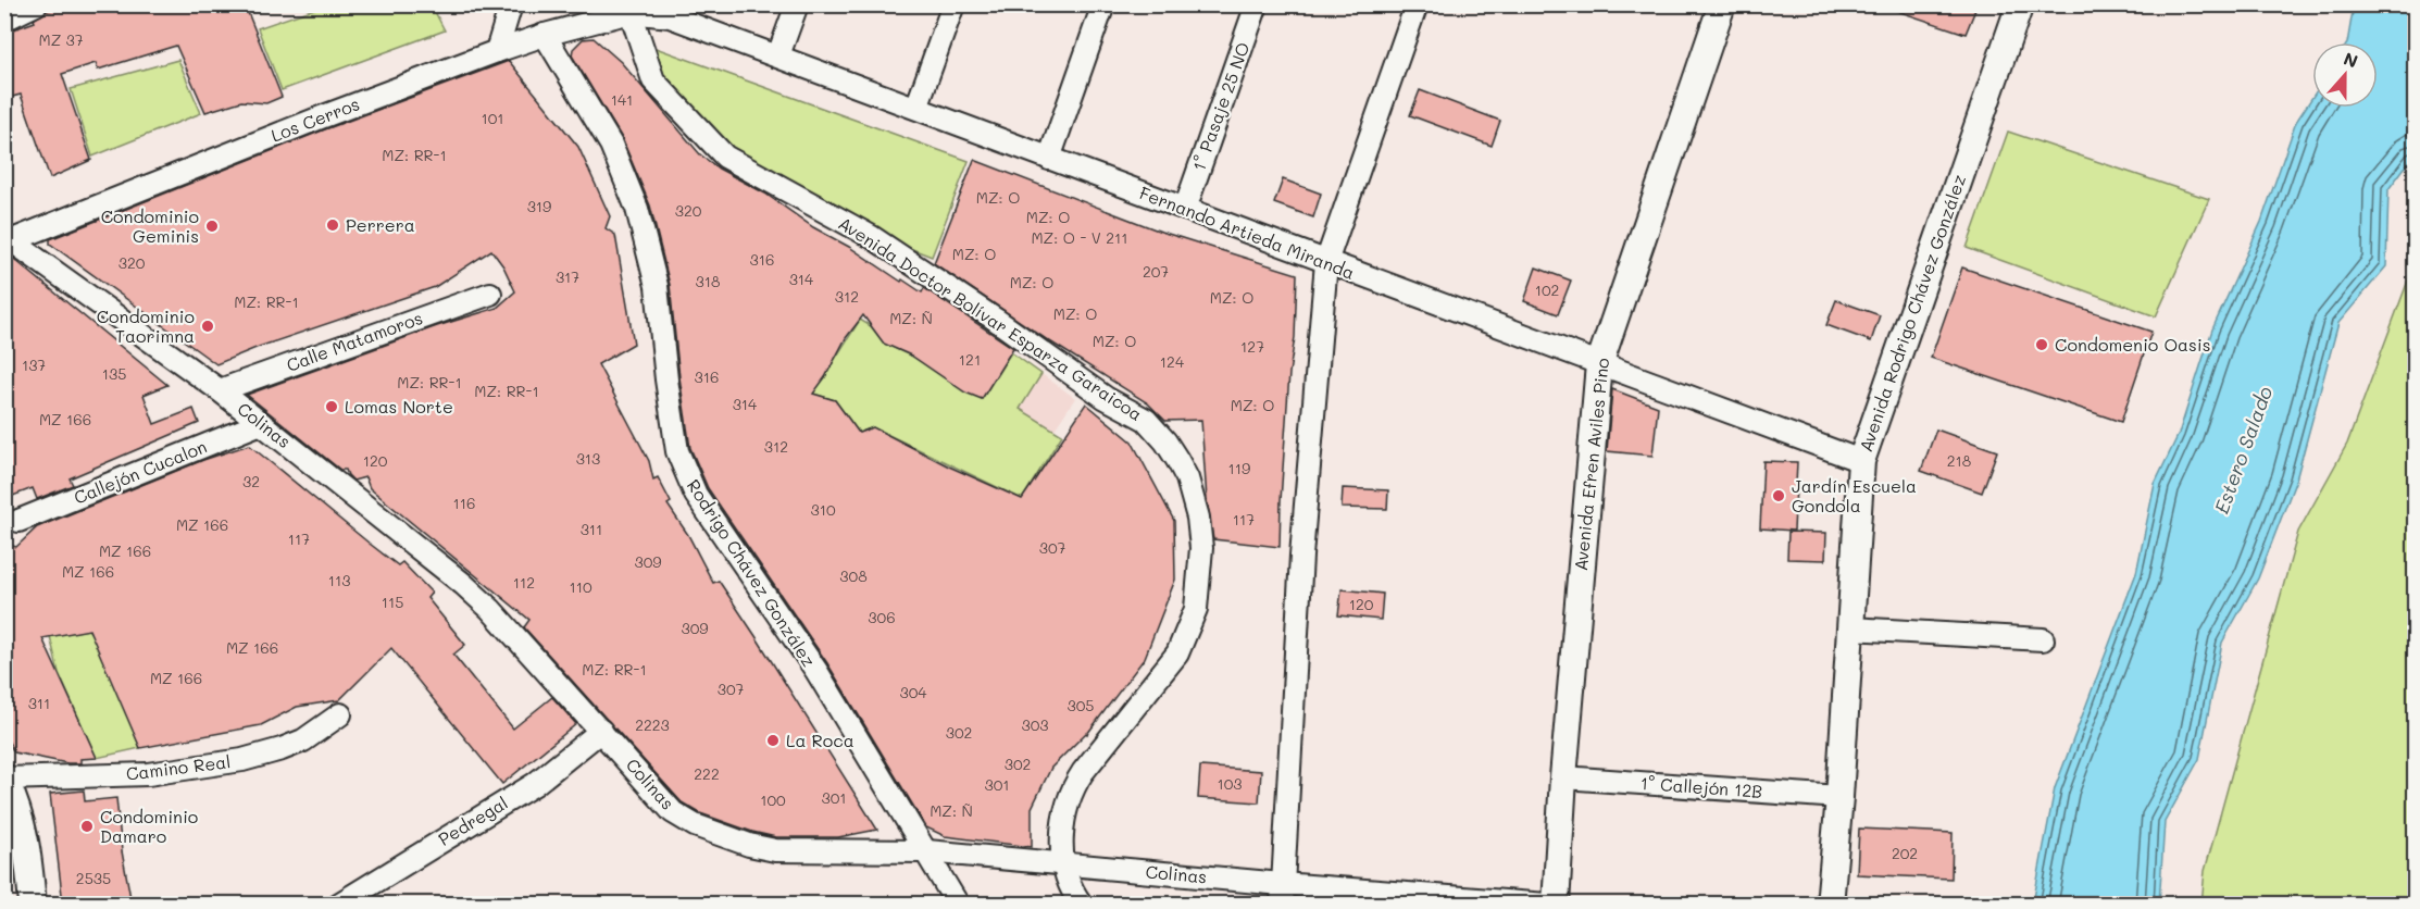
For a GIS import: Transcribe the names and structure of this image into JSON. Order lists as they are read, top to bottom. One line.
{"streets":{"street":["1° Pasaje 25 NO","Los Cerros","Fernando Artieda Miranda","Avenida Rodrigo Chávez González","Avenida Doctor Bolívar Esparza Garaicoa","Calle Matamoros","Colinas","Avenida Efren Aviles Pino","Callejón Cucalon","Rodrigo Chávez González","Camino Real","1° Callejón 12B","Pedregal"]},"crossings":[["1° Pasaje 25 NO","Fernando Artieda Miranda"],["Los Cerros","Fernando Artieda Miranda"],["Los Cerros","Avenida Doctor Bolívar Esparza Garaicoa"],["Los Cerros","Colinas"],["Los Cerros","Rodrigo Chávez González"],["Fernando Artieda Miranda","Avenida Rodrigo Chávez González"],["Fernando Artieda Miranda","Avenida Doctor Bolívar Esparza Garaicoa"],["Fernando Artieda Miranda","Avenida Efren Aviles Pino"],["Avenida Rodrigo Chávez González","1° Callejón 12B"],["Avenida Doctor Bolívar Esparza Garaicoa","Colinas"],["Calle Matamoros","Colinas"],["Colinas","Callejón Cucalon"],["Colinas","Rodrigo Chávez González"],["Colinas","Pedregal"],["Avenida Efren Aviles Pino","1° Callejón 12B"]],"water":["Estero Salado"],"places":["Perrera","Condominio Geminis","Condominio Taorimna","Condomenio Oasis","Lomas Norte","Jardín Escuela Gondola","La Roca","Condominio Damaro"],"house_numbers":["MZ 37","141","101","MZ: RR-1","MZ: O","319","320","MZ: O","MZ: O - V 211","MZ: O","316","320","207","317","314","318","MZ: O","102","312","MZ: O","MZ: RR-1","MZ: O","MZ: Ñ","MZ: O","127","121","124","137","135","316","MZ: RR-1","MZ: RR-1","314","MZ: O","MZ 166","312","313","120","218","119","32","116","310","117","MZ 166","311","117","307","MZ 166","309","MZ 166","308","113","112","110","115","120","306","309","MZ 166","MZ: RR-1","MZ 166","307","304","311","305","2223","303","302","302","222","103","301","301","100","MZ: Ñ","202","2535"],"north":"top"}
